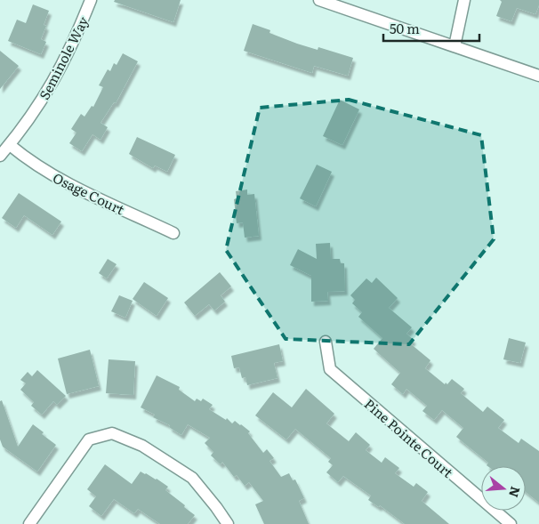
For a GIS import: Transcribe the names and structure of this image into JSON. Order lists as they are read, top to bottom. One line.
{"streets":{"street":["Seminole Way","Osage Court","Pine Pointe Court"]},"crossings":[["Seminole Way","Osage Court"]],"scale_bar":"50 m","north":"right"}
